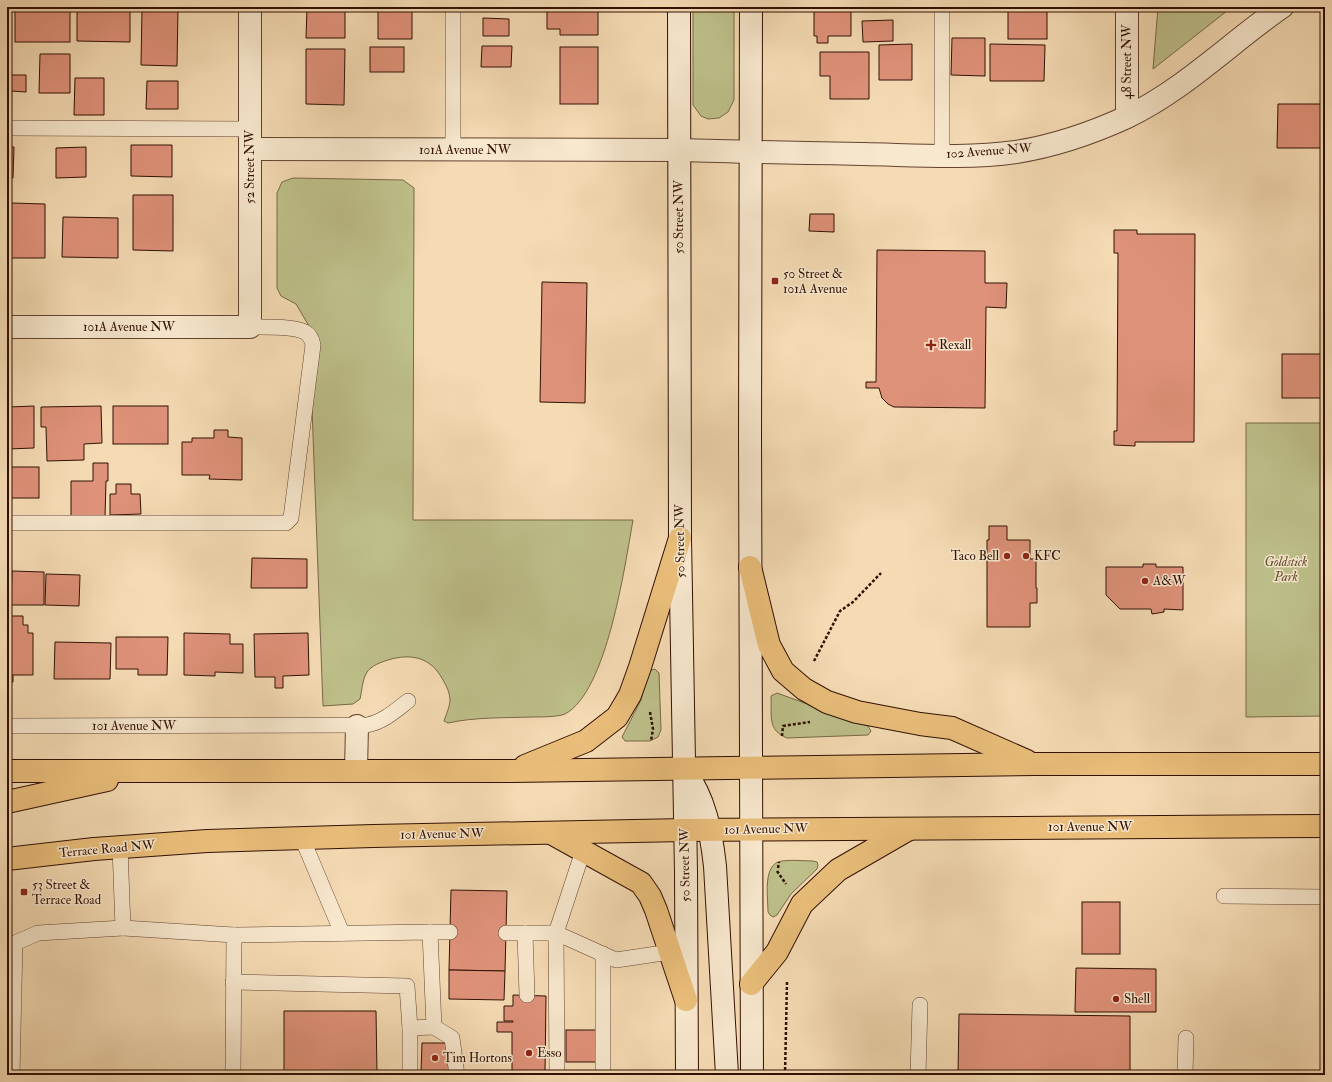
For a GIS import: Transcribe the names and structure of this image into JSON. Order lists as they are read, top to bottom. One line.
{"streets":{"main road":["48 Street NW","101A Avenue NW","102 Avenue NW","52 Street NW","50 Street NW","101 Avenue NW","Terrace Road NW"]},"crossings":[["48 Street NW","102 Avenue NW"],["101A Avenue NW","102 Avenue NW"],["101A Avenue NW","52 Street NW"],["101A Avenue NW","50 Street NW"],["102 Avenue NW","50 Street NW"],["50 Street NW","101 Avenue NW"],["101 Avenue NW","Terrace Road NW"]],"parks":["Goldstick Park"],"places":{"transit":["50 Street & 101A Avenue","53 Street & Terrace Road"],"health":["Rexall"],"other":["Taco Bell","KFC","A&W","Shell","Esso","Tim Hortons"]}}
